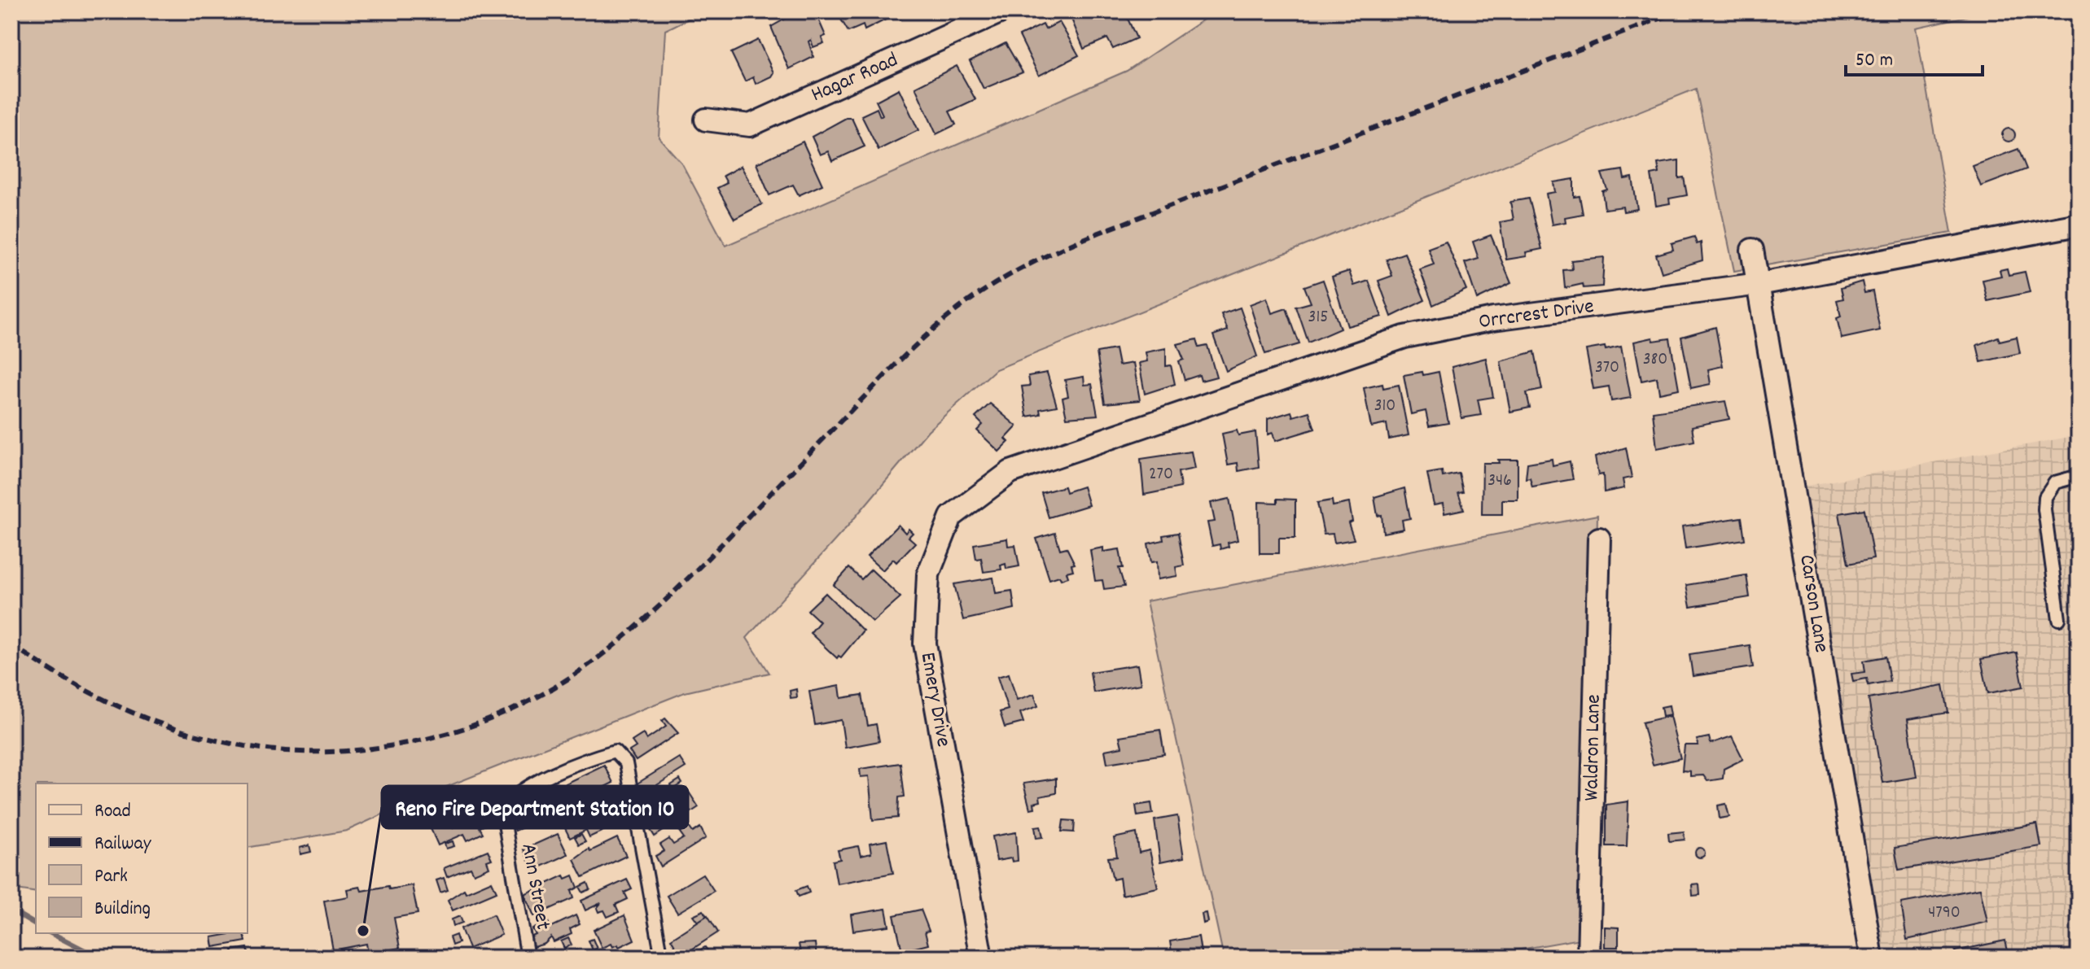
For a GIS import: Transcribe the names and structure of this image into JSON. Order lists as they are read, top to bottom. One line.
{"streets":{"street":["Hagar Road","Orrcrest Drive","Carson Lane","Emery Drive","Waldron Lane"],"lane":["Ann Street"]},"crossings":[["Orrcrest Drive","Carson Lane"],["Orrcrest Drive","Emery Drive"]],"places":["Reno Fire Department Station 10"],"house_numbers":["315","380","370","310","270","346","4790"],"legend":["Road","Railway","Park","Building"],"scale_bar":"50 m"}
